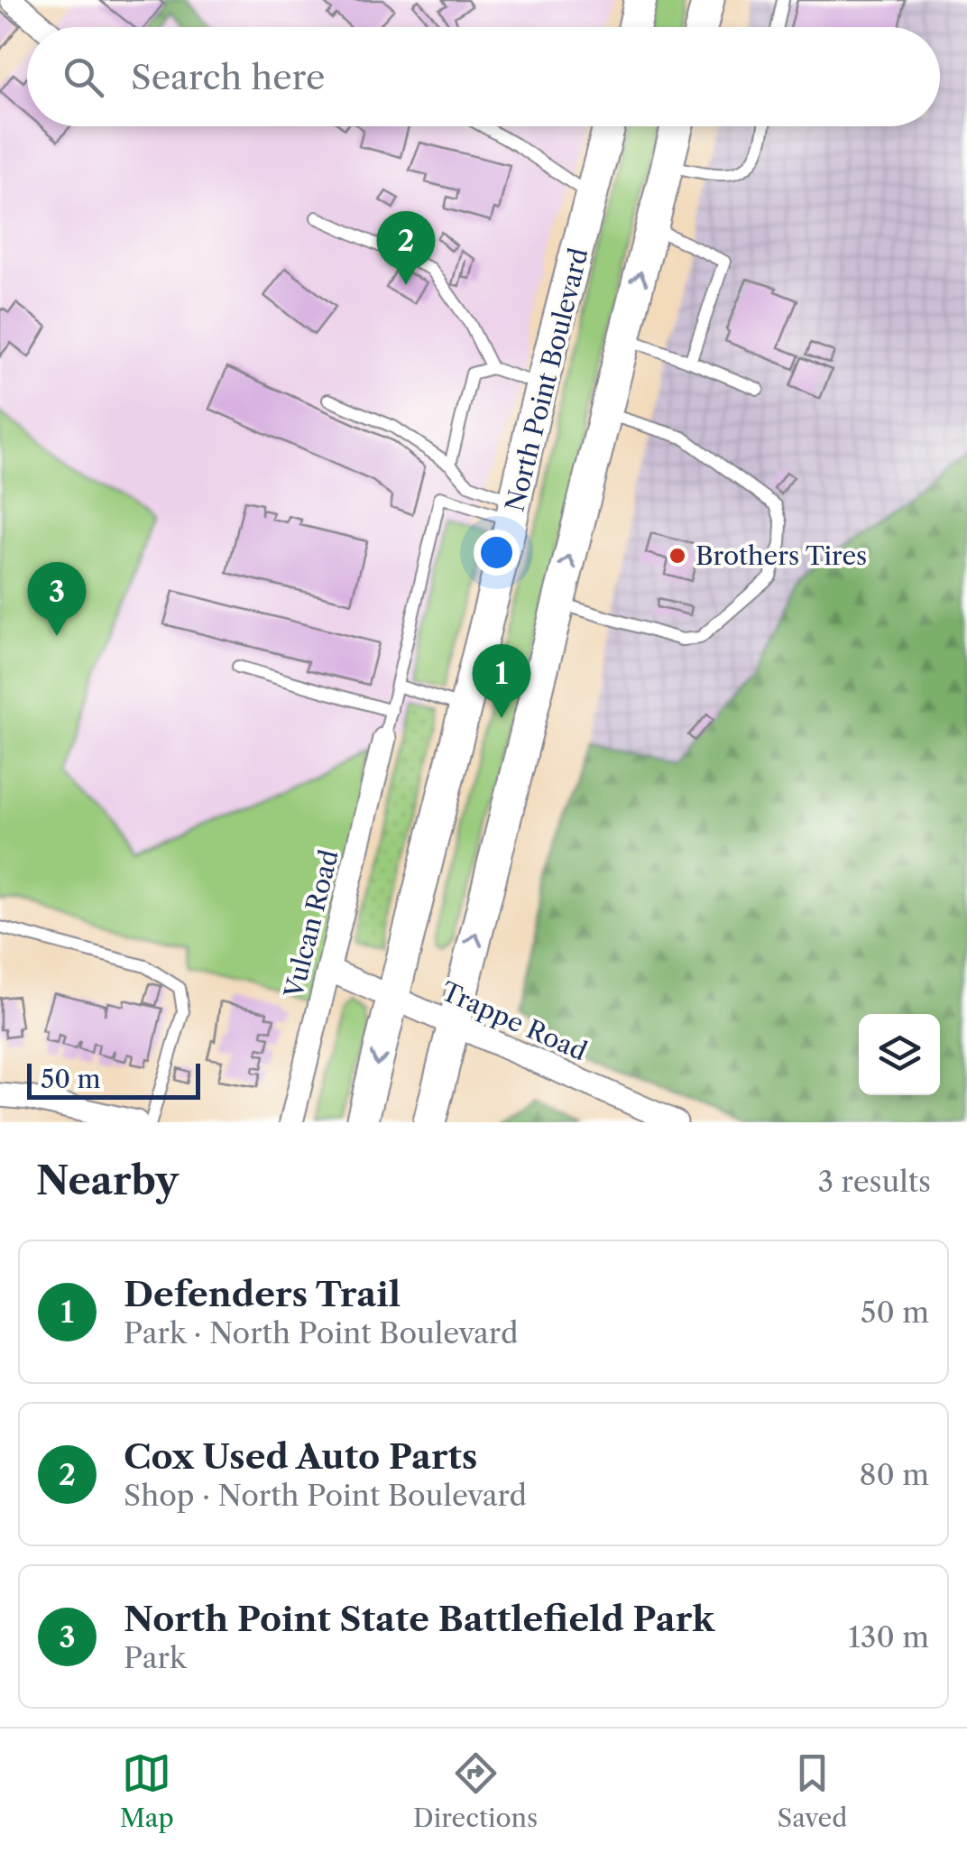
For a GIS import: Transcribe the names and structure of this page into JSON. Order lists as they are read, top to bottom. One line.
{"streets":{"main road":["North Point Boulevard"],"street":["Vulcan Road","Trappe Road"]},"crossings":[["North Point Boulevard","Trappe Road"],["Vulcan Road","Trappe Road"]],"places":["Brothers Tires"],"scale_bar":"50 m","page":{"search":"Search here","pins":["2","3","1"],"scale":"50 m","heading":["Nearby","3 results"],"list":[{"mark":"1","name":"Defenders Trail","note":"Park · North Point Boulevard","value":"50 m"},{"mark":"2","name":"Cox Used Auto Parts","note":"Shop · North Point Boulevard","value":"80 m"},{"mark":"3","name":"North Point State Battlefield Park","note":"Park","value":"130 m"}],"nav":["Map","Directions","Saved"]}}
